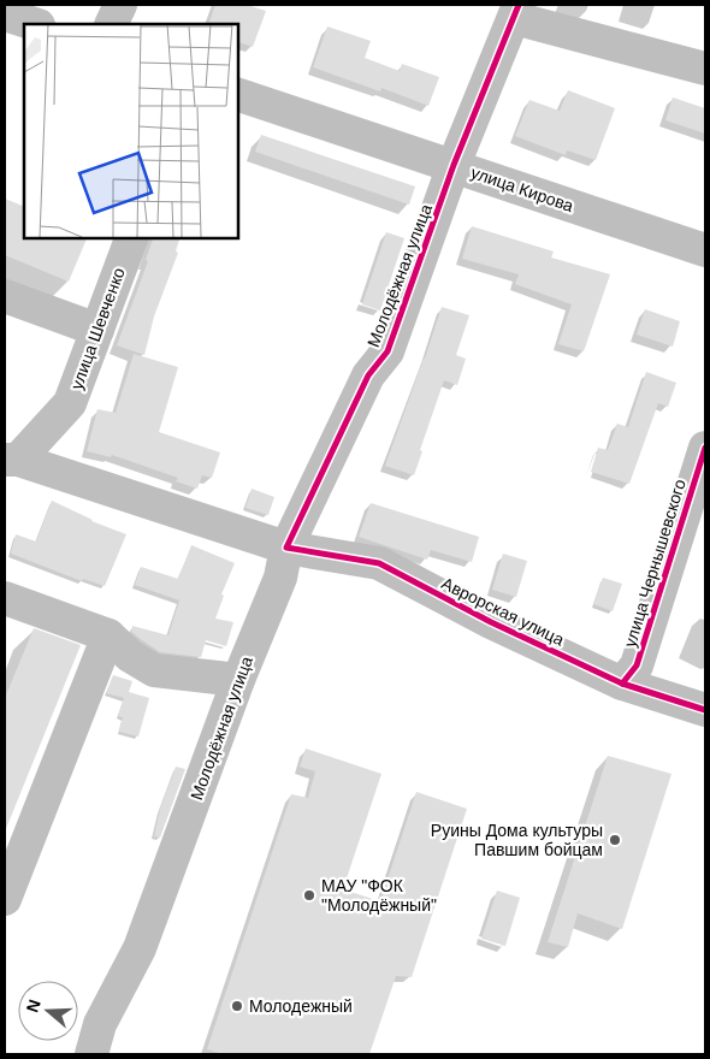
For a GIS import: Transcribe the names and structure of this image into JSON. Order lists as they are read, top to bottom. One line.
{"streets":{"street":["улица Кирова","Молодёжная улица","улица Шевченко","улица Чернышевского","Аврорская улица"]},"crossings":[["улица Кирова","Молодёжная улица"],["Молодёжная улица","Аврорская улица"],["улица Шевченко","Аврорская улица"],["улица Чернышевского","Аврорская улица"]],"places":["Руины Дома культуры Павшим бойцам","МАУ \"ФОК \"Молодёжный\"","Молодежный"],"north":"left"}
